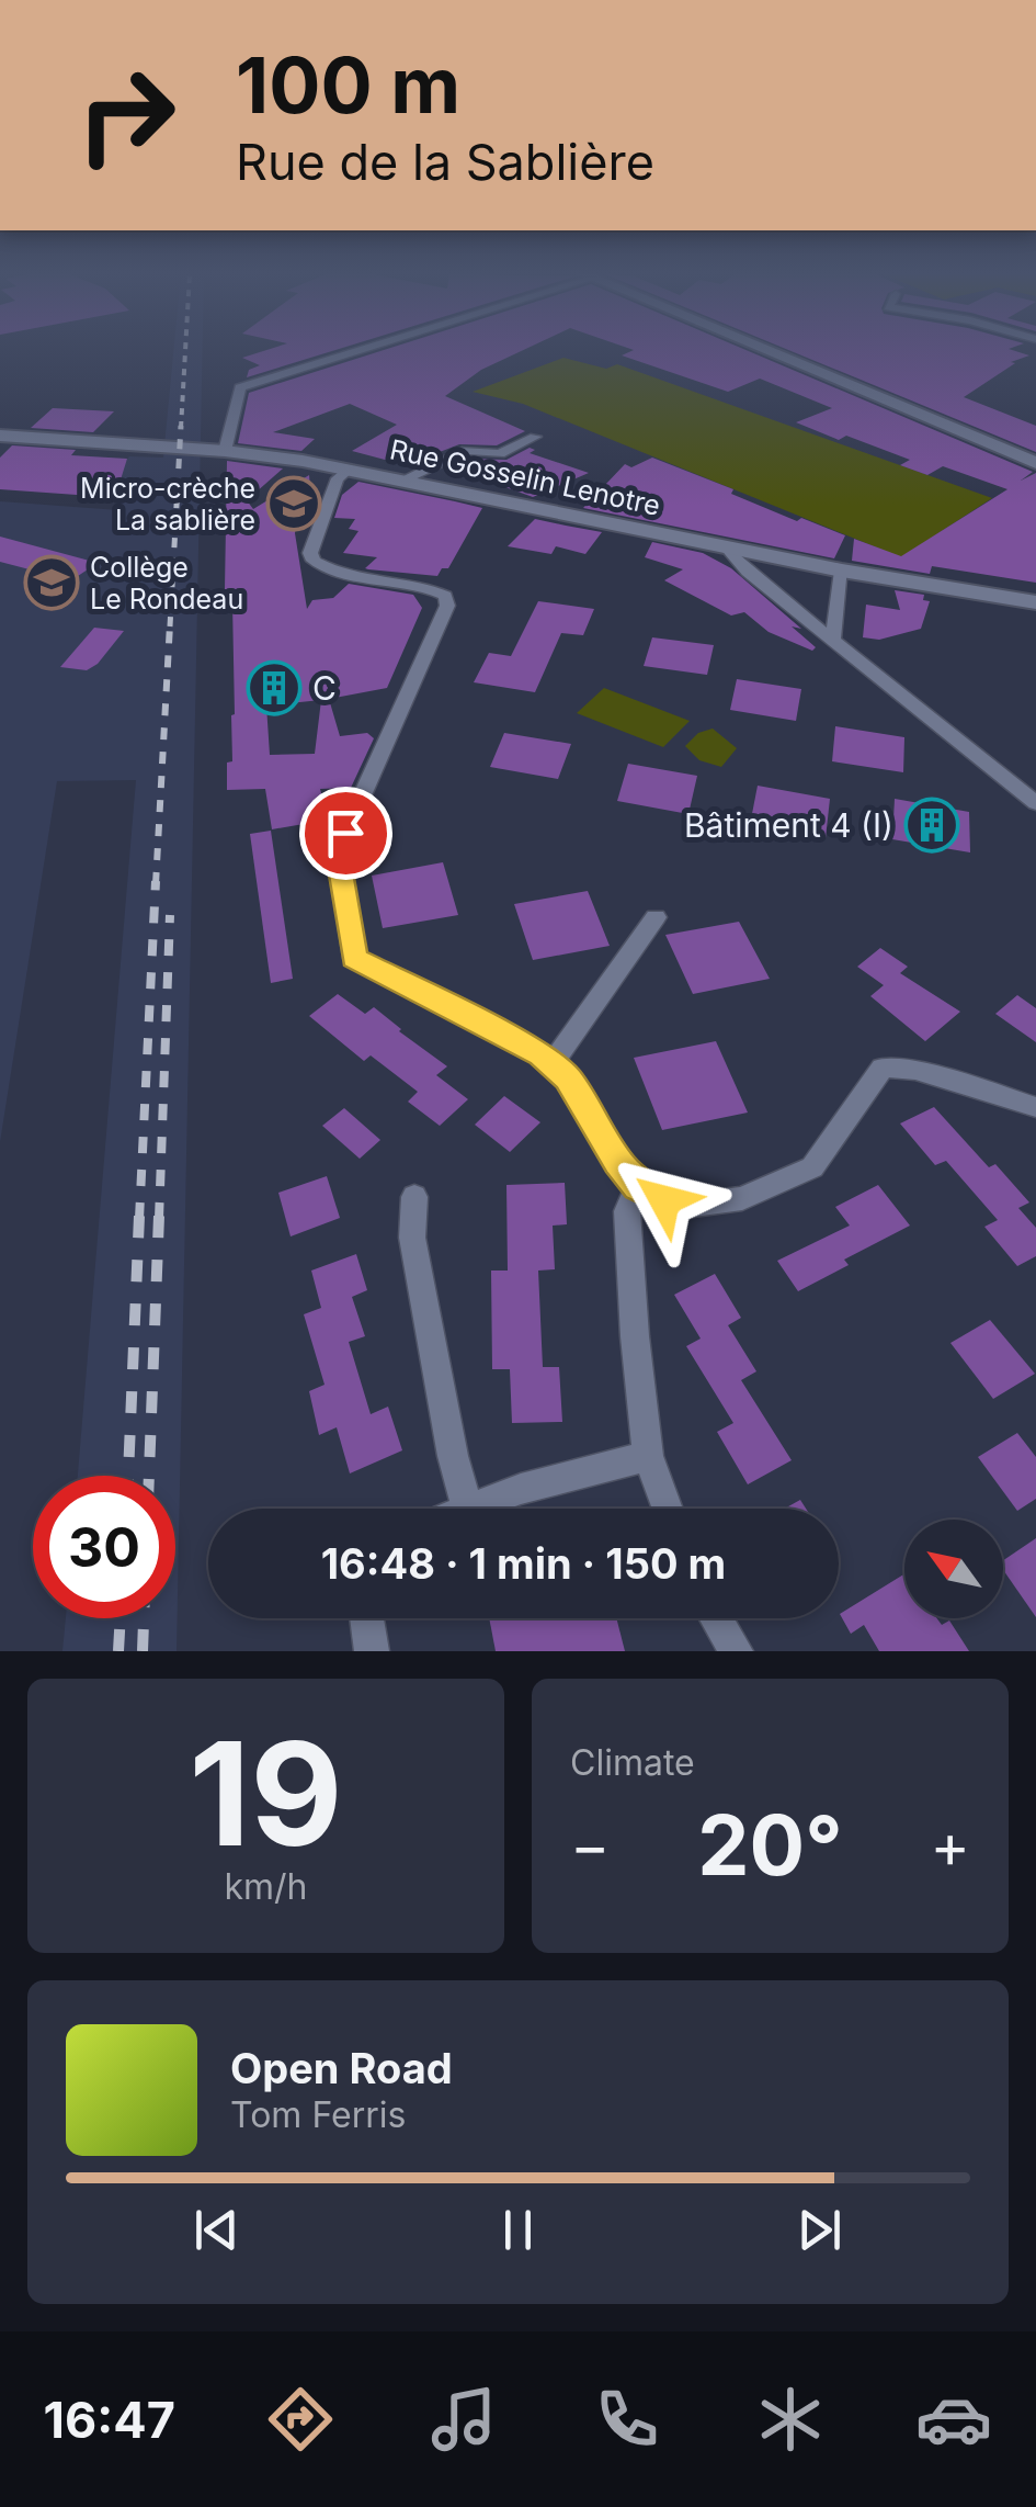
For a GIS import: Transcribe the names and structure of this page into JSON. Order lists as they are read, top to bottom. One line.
{"streets":{"main road":["Rue Gosselin Lenotre"]},"places":{"school or university":["Micro-crèche La sablière","Collège Le Rondeau"],"building":["C","Bâtiment 4 (I)"]},"north":"top left","page":{"turn":["100 m","Rue de la Sablière"],"limit":"30","trip":"16:48 · 1 min · 150 m","tile":[["19","km/h"],"Climate"],"heat":["−","20°","+"],"song":["Open Road","Tom Ferris"],"tabs":"16:47"}}
